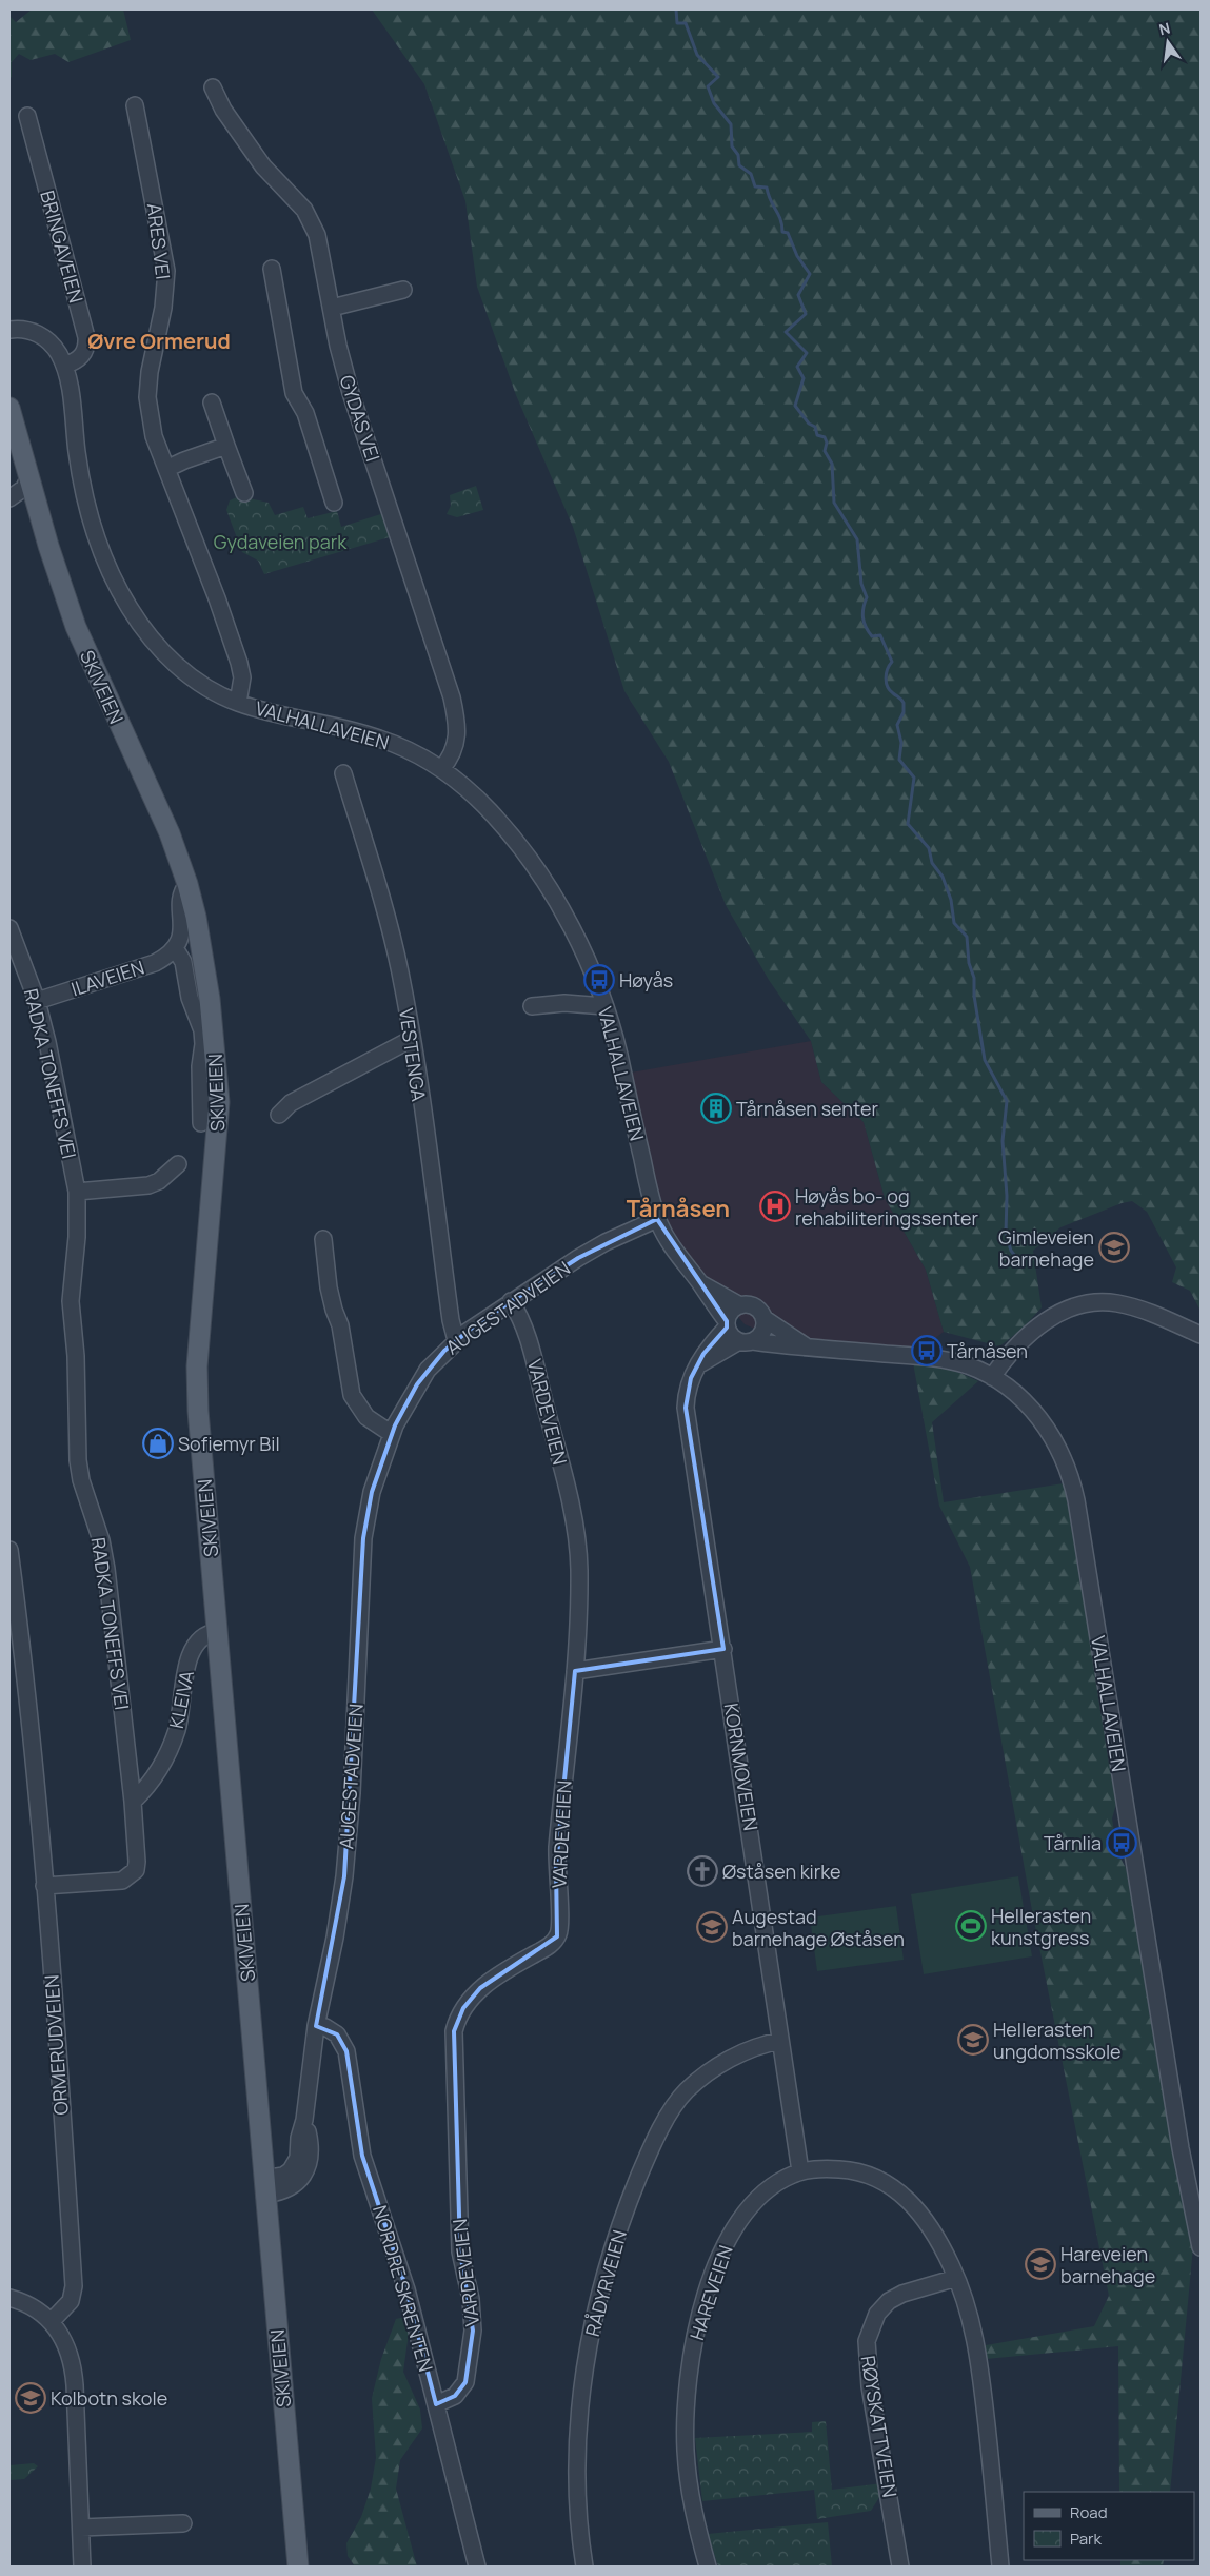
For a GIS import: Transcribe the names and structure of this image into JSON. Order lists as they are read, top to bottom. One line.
{"streets":{"main road":["SKIVEIEN"],"street":["ARES VEI","BRINGAVEIEN","GYDAS VEI","VALHALLAVEIEN","ILAVEIEN","VESTENGA","RADKA TONEFFS VEI","AUGESTADVEIEN","VARDEVEIEN","KLEIVA","KORNMOVEIEN","ORMERUDVEIEN","RÅDYRVEIEN","NORDRE SKRENTEN","HAREVEIEN","RØYSKATTVEIEN"]},"crossings":[["ARES VEI","VALHALLAVEIEN"],["BRINGAVEIEN","VALHALLAVEIEN"],["GYDAS VEI","VALHALLAVEIEN"],["SKIVEIEN","AUGESTADVEIEN"],["SKIVEIEN","KLEIVA"],["VALHALLAVEIEN","AUGESTADVEIEN"],["VALHALLAVEIEN","KORNMOVEIEN"],["ILAVEIEN","RADKA TONEFFS VEI"],["VESTENGA","AUGESTADVEIEN"],["RADKA TONEFFS VEI","KLEIVA"],["RADKA TONEFFS VEI","ORMERUDVEIEN"],["AUGESTADVEIEN","VARDEVEIEN"],["AUGESTADVEIEN","NORDRE SKRENTEN"],["VARDEVEIEN","NORDRE SKRENTEN"],["KORNMOVEIEN","RÅDYRVEIEN"],["KORNMOVEIEN","HAREVEIEN"],["HAREVEIEN","RØYSKATTVEIEN"]],"districts":["Øvre Ormerud","Tårnåsen"],"parks":["Gydaveien park"],"places":{"bus stop":["Høyås","Tårnåsen","Tårnlia"],"building":["Tårnåsen senter"],"hospital":["Høyås bo- og rehabiliteringssenter"],"school or university":["Gimleveien barnehage","Augestad barnehage Øståsen","Hellerasten ungdomsskole","Hareveien barnehage","Kolbotn skole"],"shop":["Sofiemyr Bil"],"church":["Øståsen kirke"],"sports":["Hellerasten kunstgress"]},"legend":["Road","Park"],"north":"top"}
